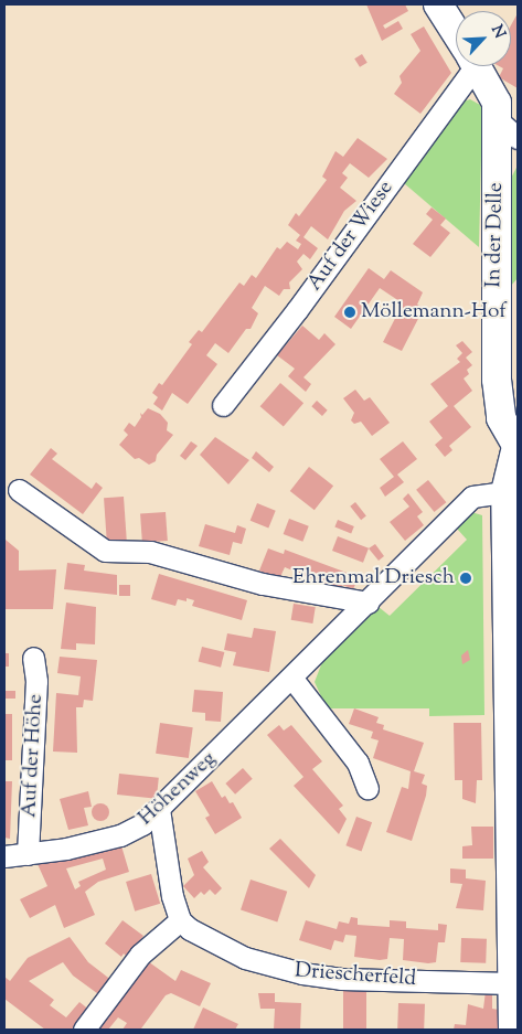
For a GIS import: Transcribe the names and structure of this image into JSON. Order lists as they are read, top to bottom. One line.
{"streets":{"street":["In der Delle","Auf der Wiese","Auf der Höhe","Höhenweg","Driescherfeld"]},"crossings":[["Auf der Höhe","Höhenweg"]],"places":["Möllemann-Hof","Ehrenmal Driesch"],"north":"top right"}
